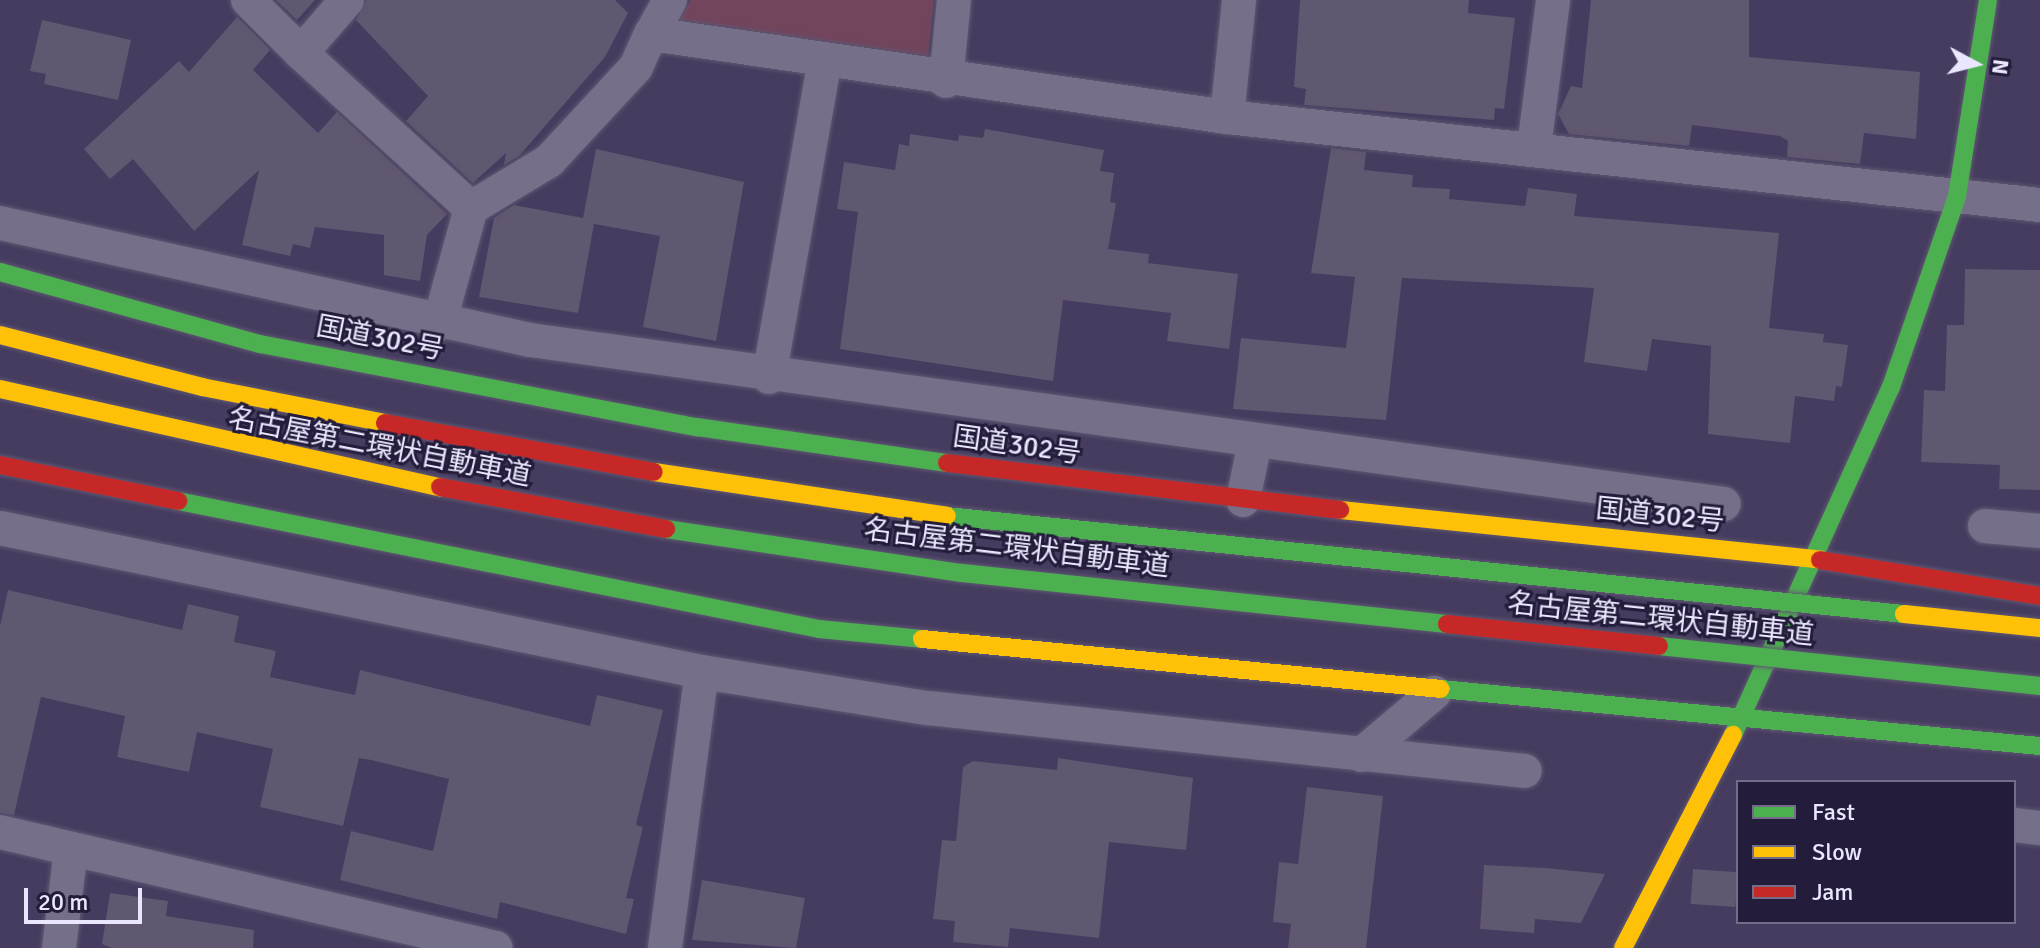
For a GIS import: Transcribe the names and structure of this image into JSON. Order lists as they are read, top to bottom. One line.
{"streets":{"main road":["国道302号","名古屋第二環状自動車道"]},"legend":["Fast","Slow","Jam"],"scale_bar":"20 m","north":"right"}
